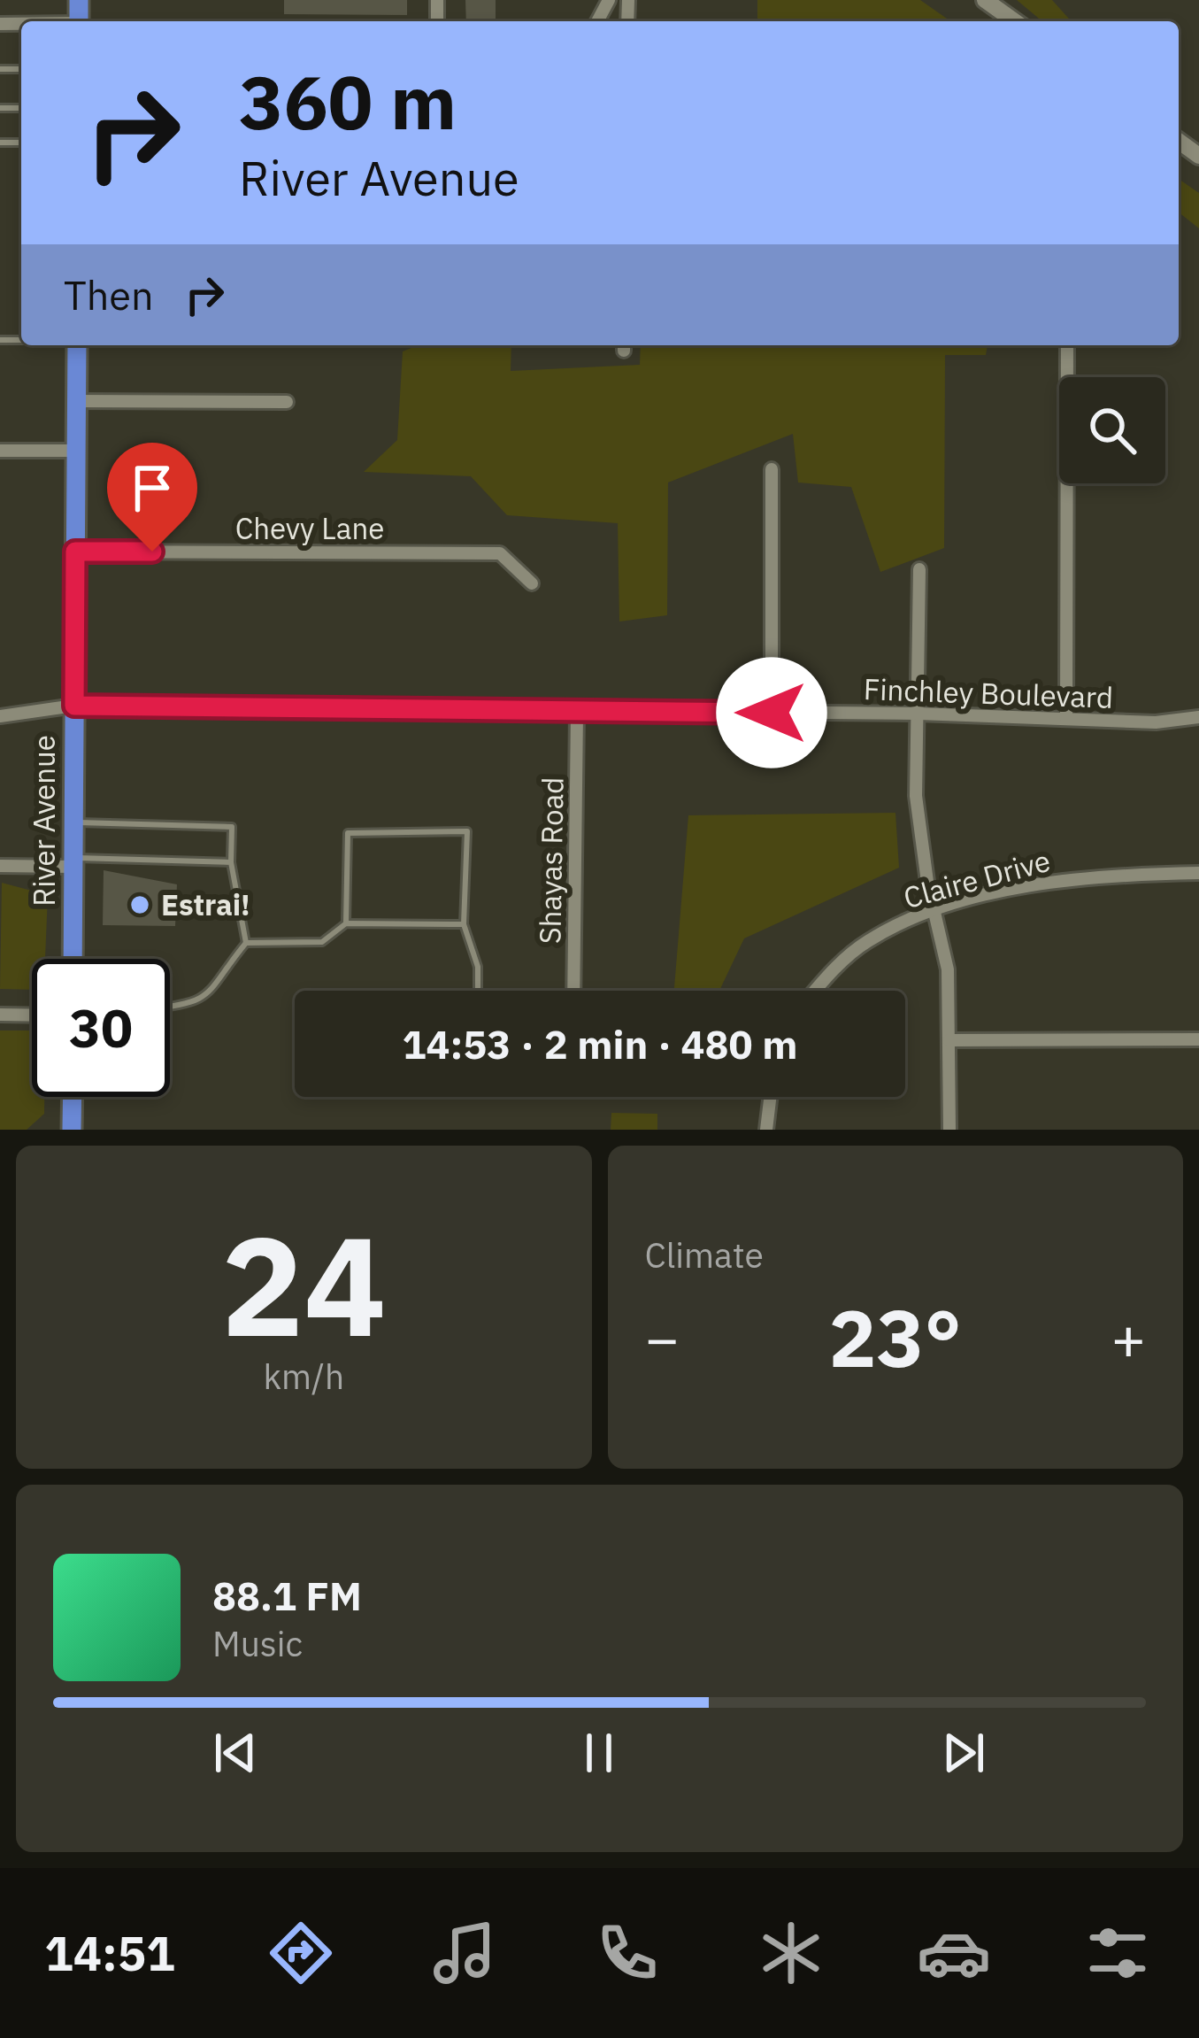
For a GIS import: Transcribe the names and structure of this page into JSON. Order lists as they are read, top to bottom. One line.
{"streets":{"highway":["River Avenue"],"street":["Chevy Lane","Finchley Boulevard","Shayas Road","Claire Drive"]},"crossings":[["Chevy Lane","River Avenue"],["Finchley Boulevard","River Avenue"],["Finchley Boulevard","Shayas Road"]],"places":["Estrai!"],"page":{"turn":["360 m","River Avenue"],"then":"Then","limit":"30","trip":"14:53 · 2 min · 480 m","tile":[["24","km/h"],"Climate"],"heat":["−","23°","+"],"song":["88.1 FM","Music"],"tabs":"14:51"}}
